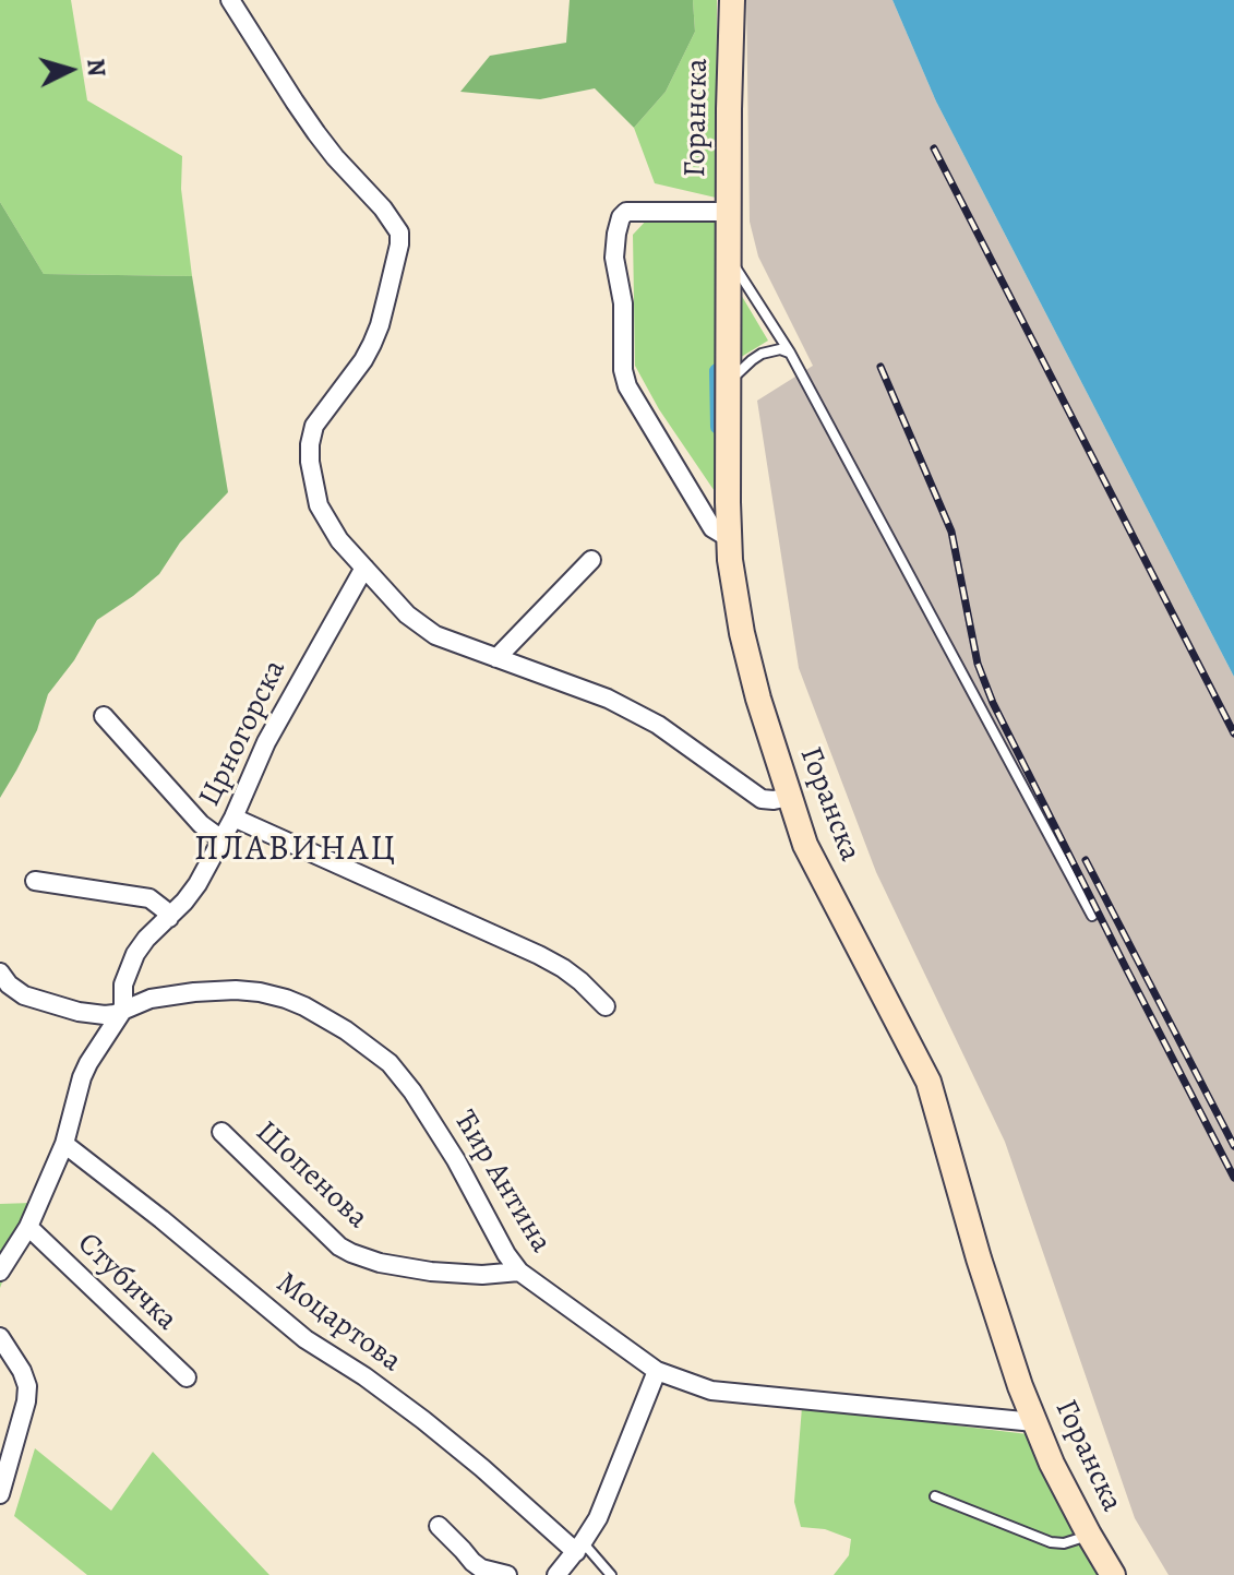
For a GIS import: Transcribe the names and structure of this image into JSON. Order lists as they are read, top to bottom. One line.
{"streets":{"main road":["Горанска"],"street":["Црногорска","Шопенова","Ћир Антина","Стубичка","Моцартова"]},"crossings":[["Горанска","Ћир Антина"],["Црногорска","Ћир Антина"],["Шопенова","Ћир Антина"]],"districts":["ПЛАВИНАЦ"],"north":"right"}
